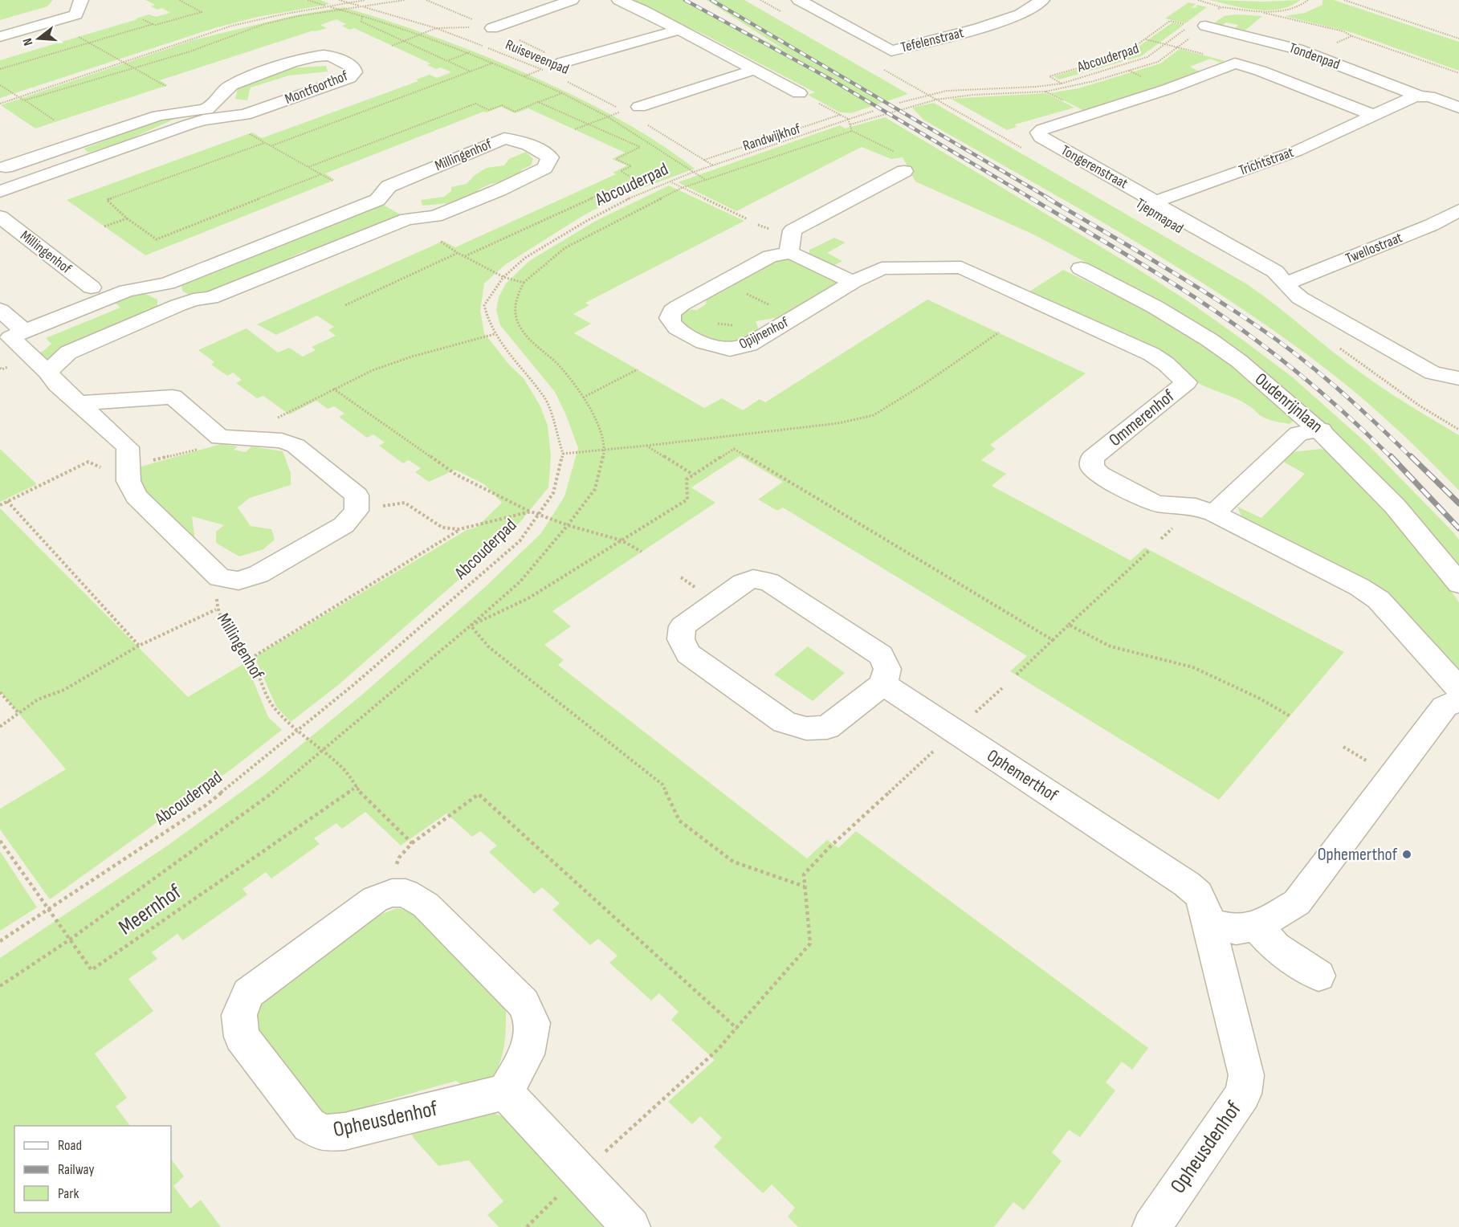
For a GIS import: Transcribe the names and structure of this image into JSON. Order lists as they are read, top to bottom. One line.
{"streets":{"street":["Tefelenstraat","Tondenpad","Montfoorthof","Randwijkhof","Millingenhof","Trichtstraat","Tongerenstraat","Twellostraat","Opijnenhof","Oudenrijnlaan","Ommerenhof","Ophemerthof","Opheusdenhof"],"path":["Ruiseveenpad","Abcouderpad","Meernhof"]},"crossings":[["Ruiseveenpad","Abcouderpad"],["Ruiseveenpad","Randwijkhof"],["Abcouderpad","Randwijkhof"],["Abcouderpad","Millingenhof"],["Abcouderpad","Meernhof"],["Trichtstraat","Tongerenstraat"],["Tongerenstraat","Twellostraat"],["Opijnenhof","Ommerenhof"],["Ophemerthof","Opheusdenhof"]],"places":["Ophemerthof"],"legend":["Road","Railway","Park"],"north":"left"}
